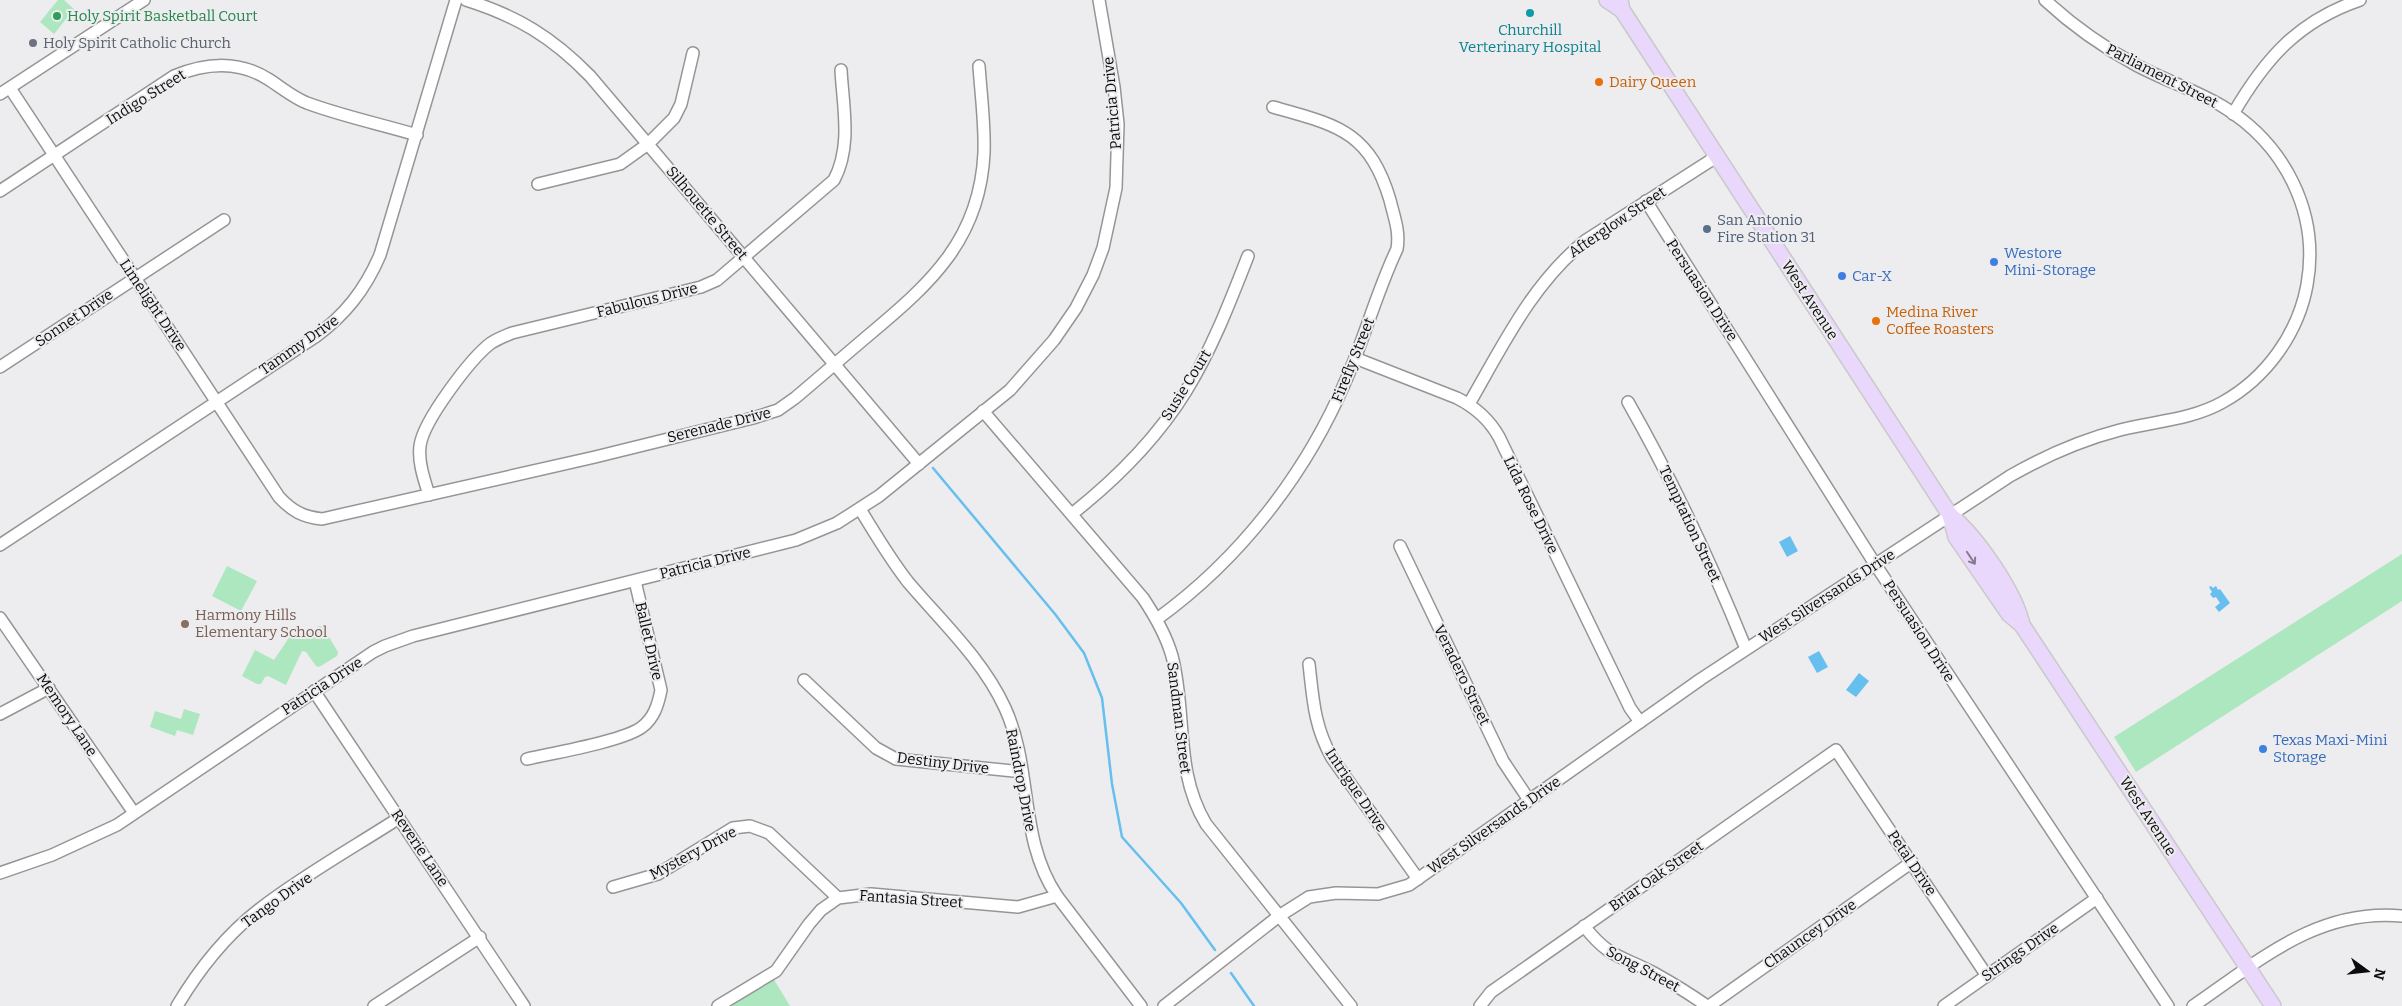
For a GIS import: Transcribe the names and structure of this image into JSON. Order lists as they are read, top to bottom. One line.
{"streets":{"main road":["West Avenue"],"street":["Parliament Street","Indigo Street","Patricia Drive","Silhouette Street","Afterglow Street","Persuasion Drive","Fabulous Drive","Limelight Drive","Sonnet Drive","Tammy Drive","Firefly Street","Susie Court","Serenade Drive","Lida Rose Drive","Temptation Street","West Silversands Drive","Ballet Drive","Veradero Street","Memory Lane","Sandman Street","Destiny Drive","Raindrop Drive","Intrigue Drive","Reverie Lane","Mystery Drive","Petal Drive","Briar Oak Street","Fantasia Street","Tango Drive","Chauncey Drive","Strings Drive","Song Street"]},"crossings":[["Parliament Street","West Silversands Drive"],["Indigo Street","Limelight Drive"],["Indigo Street","Tammy Drive"],["Patricia Drive","Silhouette Street"],["Patricia Drive","Ballet Drive"],["Patricia Drive","Memory Lane"],["Patricia Drive","Sandman Street"],["Patricia Drive","Raindrop Drive"],["Patricia Drive","Reverie Lane"],["Silhouette Street","Fabulous Drive"],["Silhouette Street","Serenade Drive"],["Afterglow Street","Persuasion Drive"],["Afterglow Street","West Avenue"],["Afterglow Street","Lida Rose Drive"],["Persuasion Drive","West Silversands Drive"],["Persuasion Drive","Strings Drive"],["Fabulous Drive","Serenade Drive"],["West Avenue","West Silversands Drive"],["Limelight Drive","Sonnet Drive"],["Limelight Drive","Tammy Drive"],["Limelight Drive","Serenade Drive"],["Firefly Street","Lida Rose Drive"],["Firefly Street","Sandman Street"],["Susie Court","Sandman Street"],["Lida Rose Drive","West Silversands Drive"],["Temptation Street","West Silversands Drive"],["West Silversands Drive","Veradero Street"],["West Silversands Drive","Sandman Street"],["West Silversands Drive","Intrigue Drive"],["Destiny Drive","Raindrop Drive"],["Raindrop Drive","Fantasia Street"],["Reverie Lane","Tango Drive"],["Mystery Drive","Fantasia Street"],["Petal Drive","Briar Oak Street"],["Petal Drive","Chauncey Drive"],["Petal Drive","Strings Drive"],["Briar Oak Street","Song Street"],["Chauncey Drive","Song Street"]],"places":["Churchill Verterinary Hospital","Holy Spirit Basketball Court","Holy Spirit Catholic Church","Dairy Queen","San Antonio Fire Station 31","Westore Mini-Storage","Car-X","Medina River Coffee Roasters","Harmony Hills Elementary School","Texas Maxi-Mini Storage"],"north":"right"}
